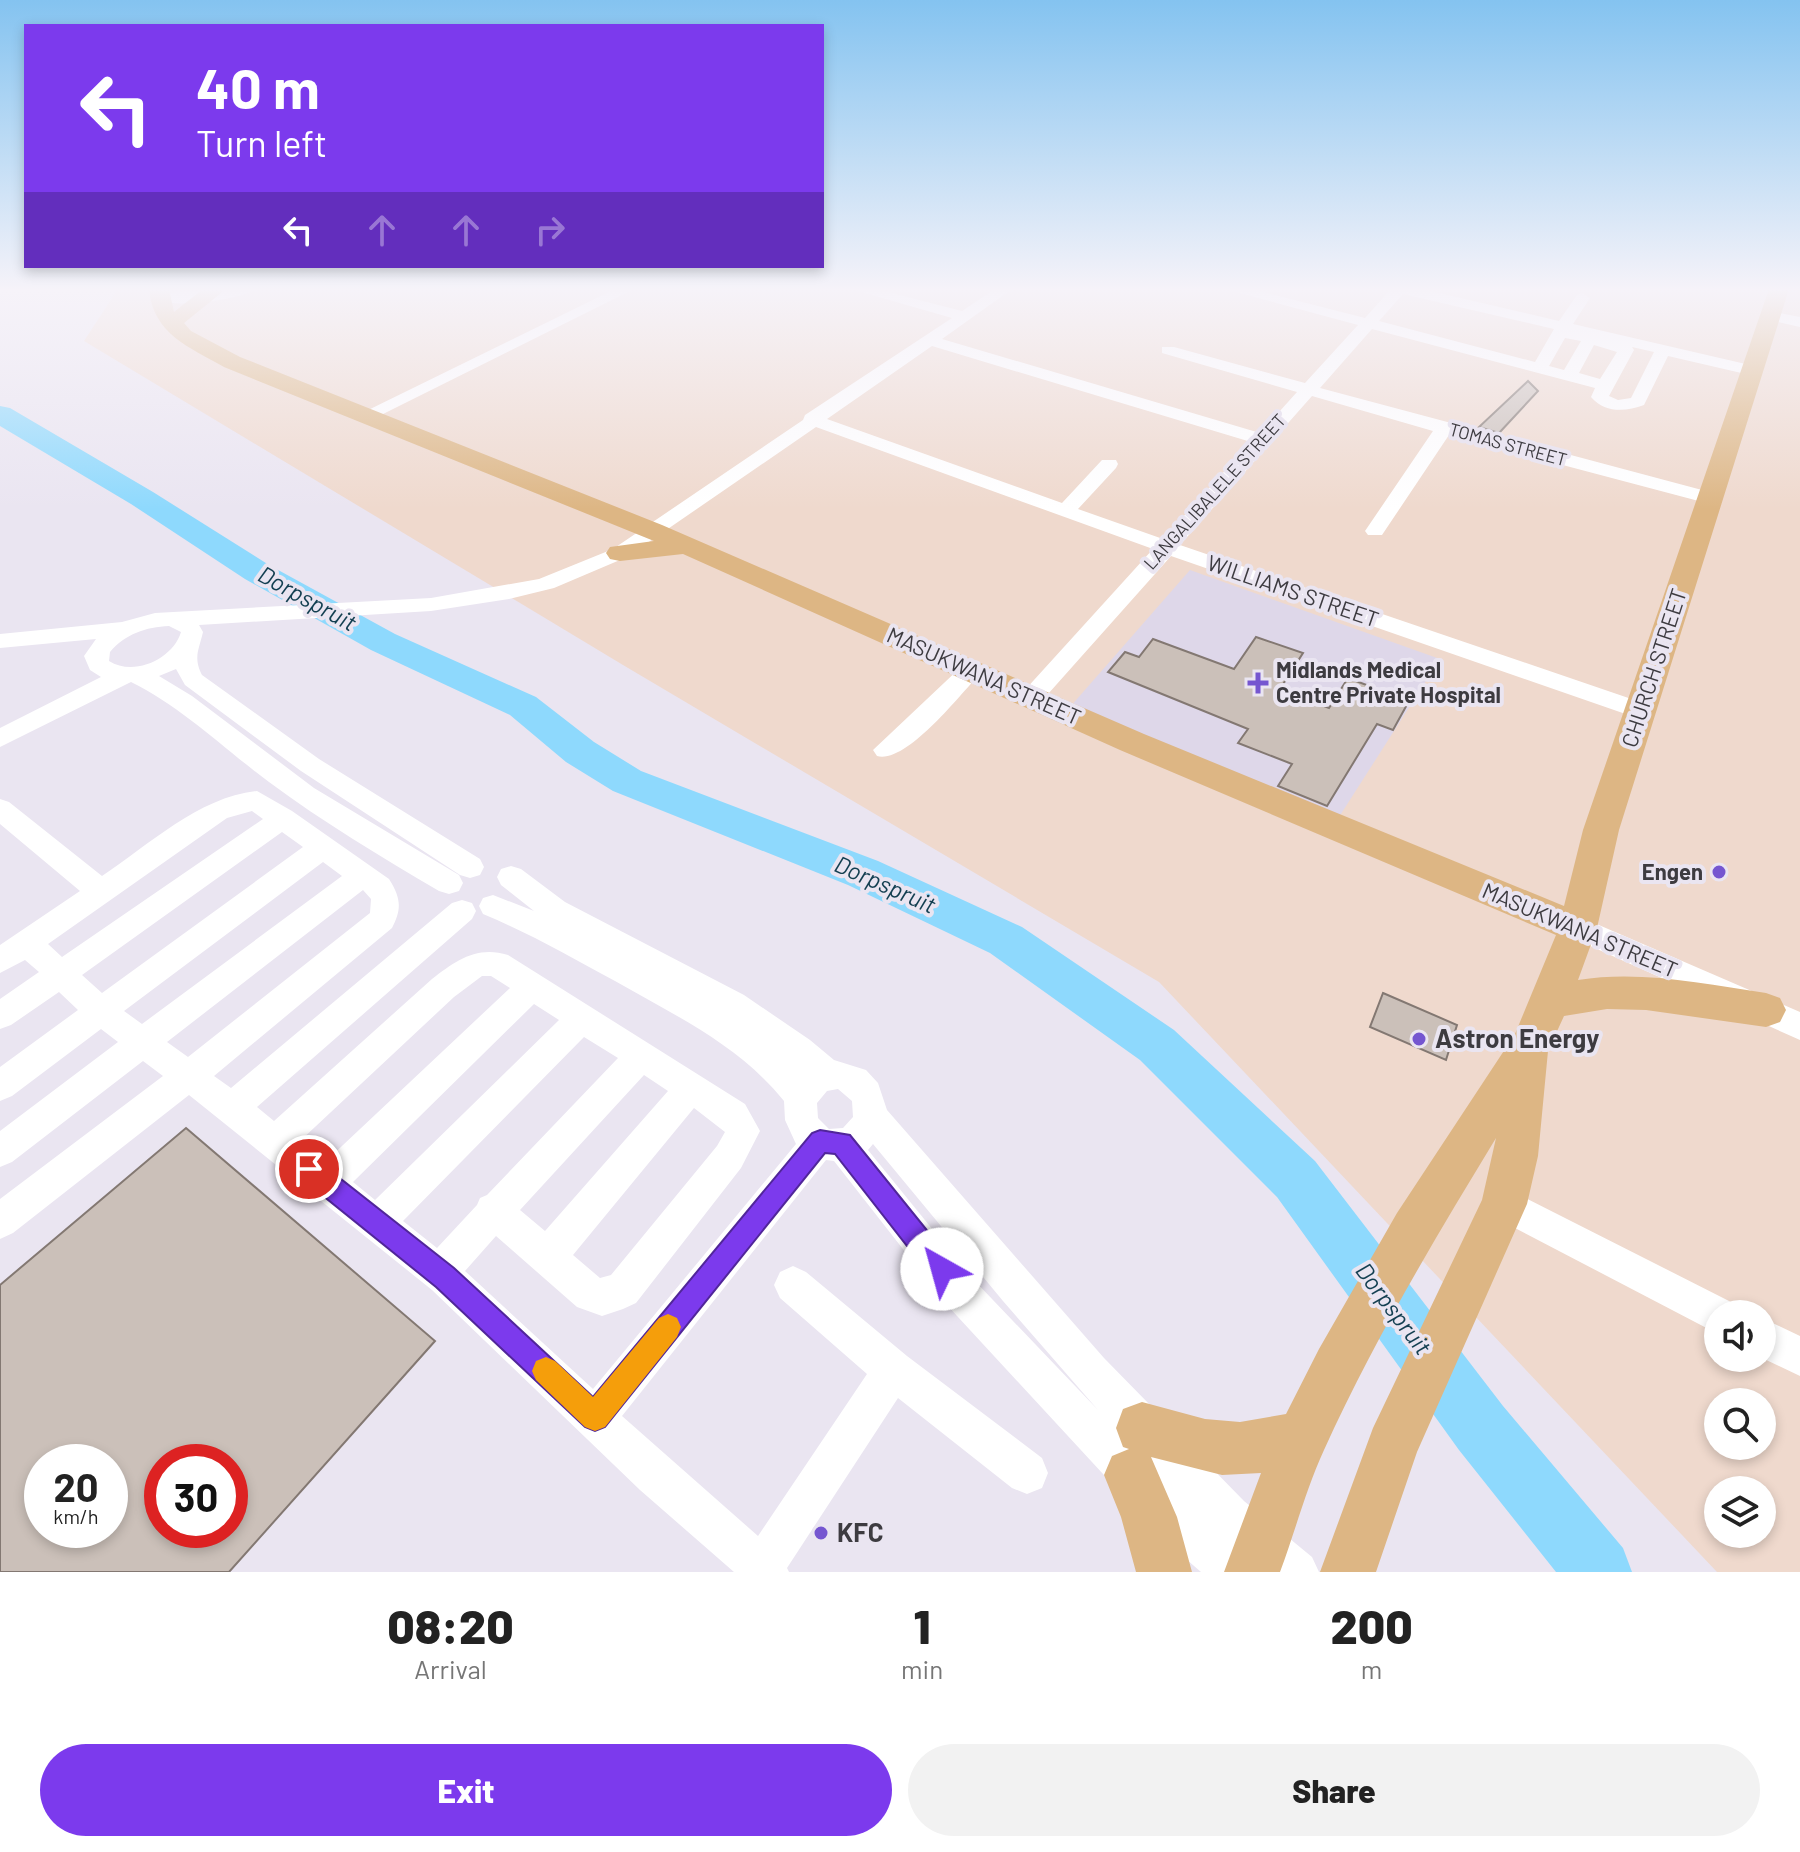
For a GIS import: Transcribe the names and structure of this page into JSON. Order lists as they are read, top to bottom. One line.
{"streets":{"main road":["CHURCH STREET","MASUKWANA STREET"],"street":["TOMAS STREET","LANGALIBALELE STREET","WILLIAMS STREET"]},"crossings":[["TOMAS STREET","LANGALIBALELE STREET"],["TOMAS STREET","CHURCH STREET"],["LANGALIBALELE STREET","WILLIAMS STREET"],["LANGALIBALELE STREET","MASUKWANA STREET"],["WILLIAMS STREET","CHURCH STREET"],["CHURCH STREET","MASUKWANA STREET"]],"water":["Dorpspruit"],"places":{"health":["Midlands Medical Centre Private Hospital"],"other":["Engen","Astron Energy","KFC"]},"page":{"turn":["40 m","Turn left"],"speed":"20 km/h","limit":"30","eta":["08:20","Arrival","1","min","200","m"],"buttons":["Exit","Share"]}}
